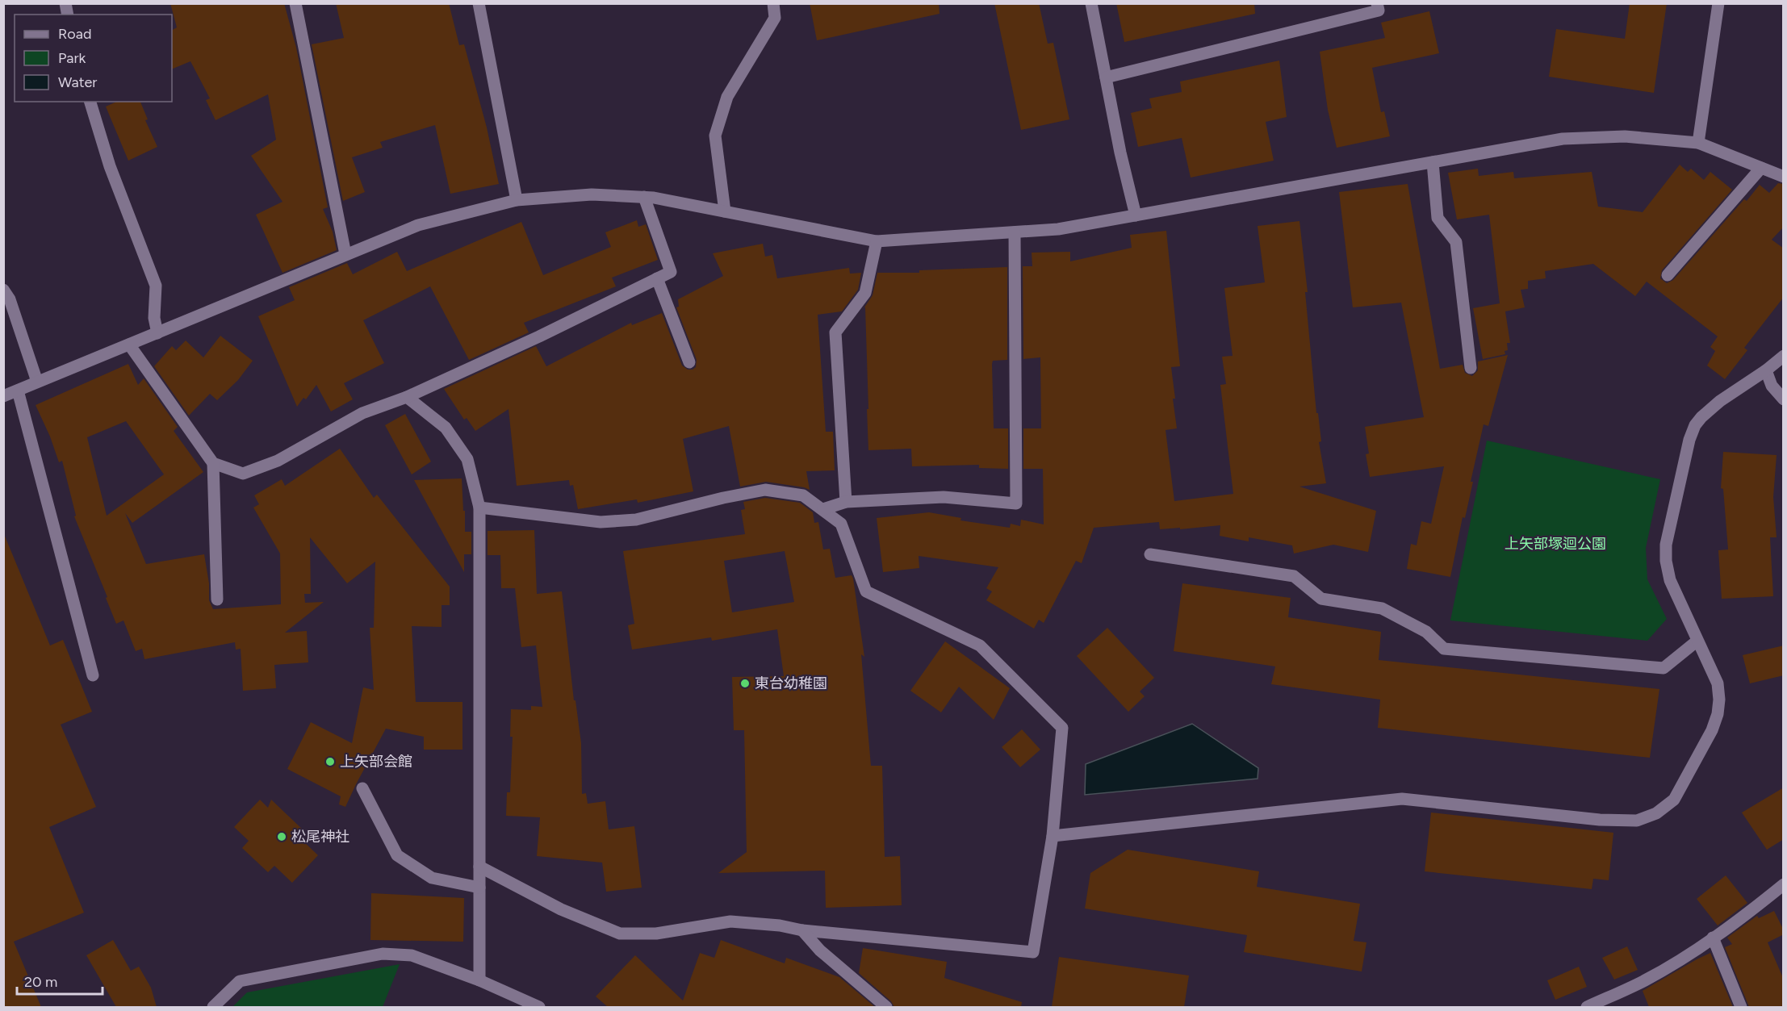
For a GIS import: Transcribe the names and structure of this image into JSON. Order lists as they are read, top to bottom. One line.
{"parks":["上矢部塚迴公園"],"places":["東台幼稚園","上矢部会館","松尾神社"],"legend":["Road","Park","Water"],"scale_bar":"20 m"}
